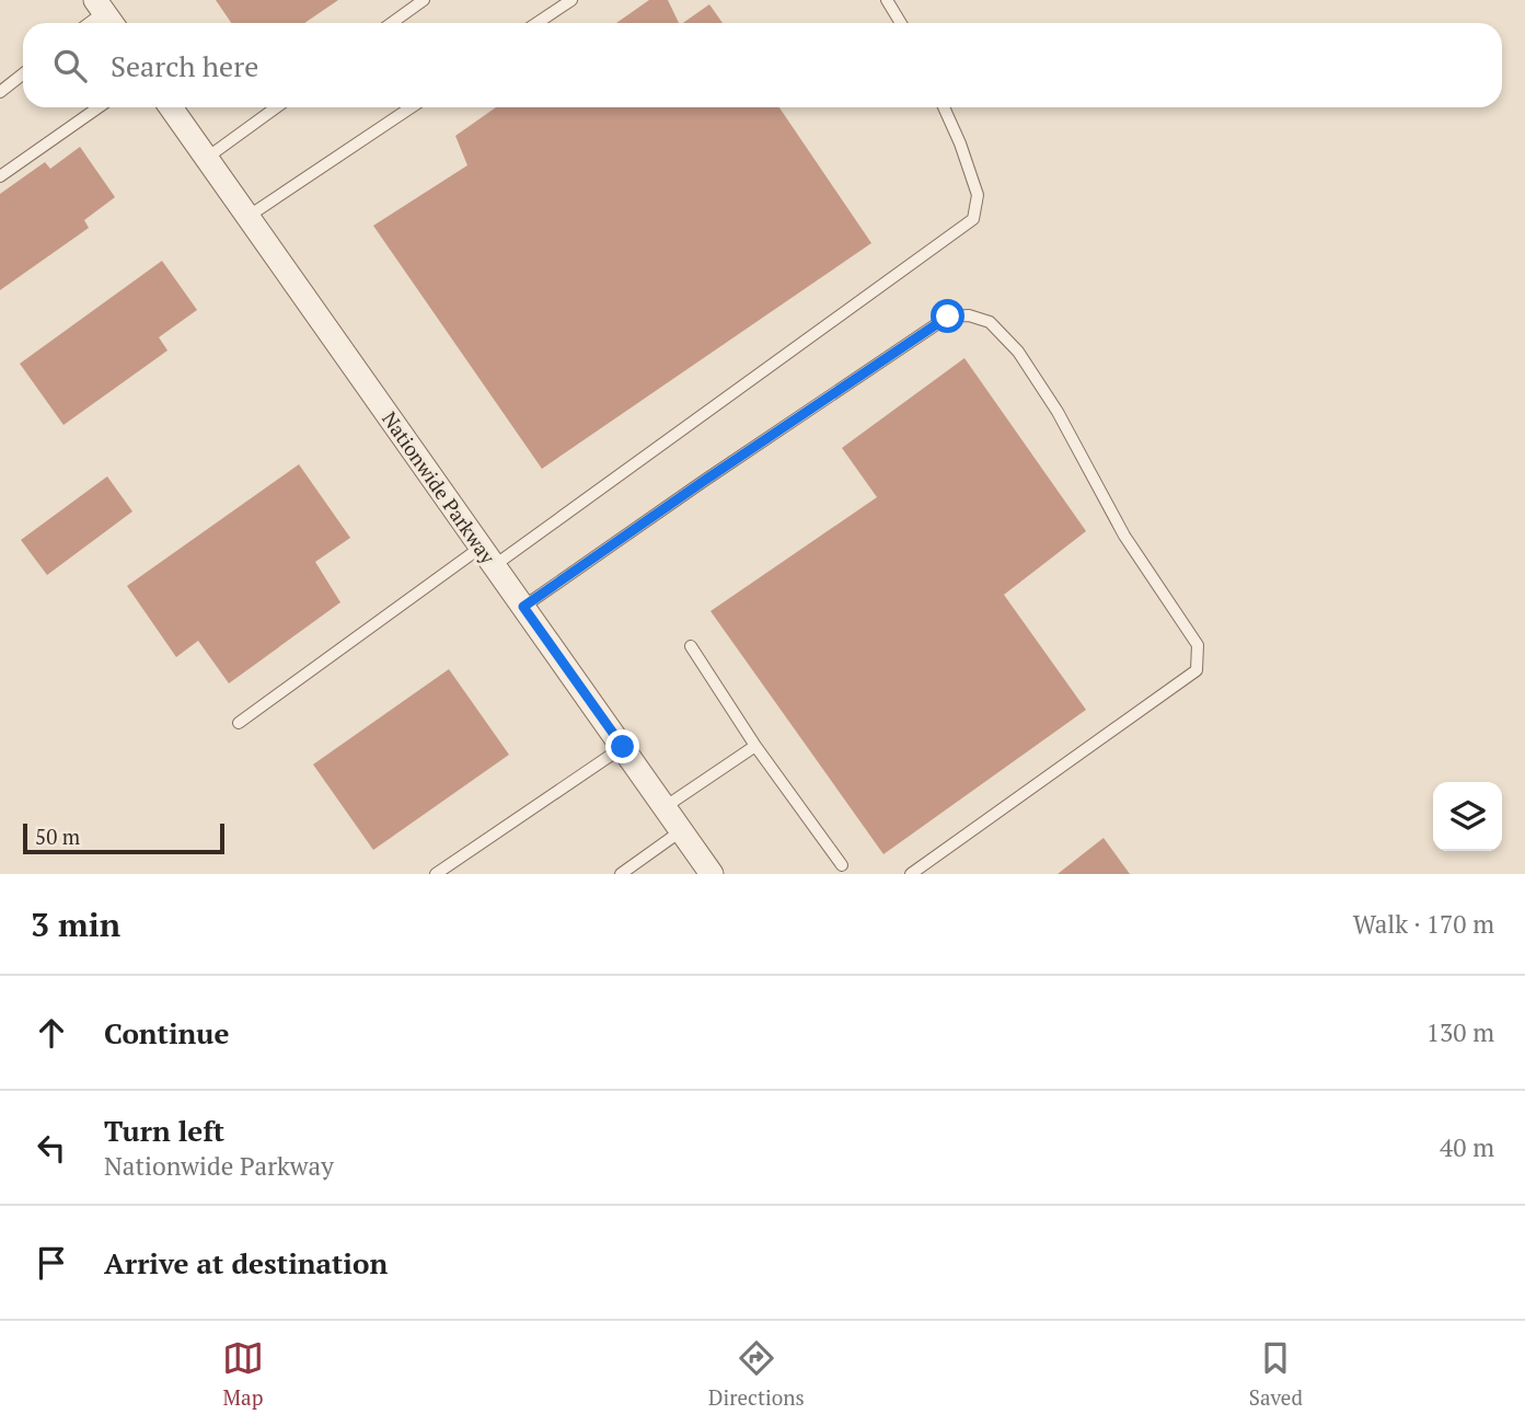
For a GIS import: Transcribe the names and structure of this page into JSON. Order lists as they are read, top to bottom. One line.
{"streets":{"street":["Nationwide Parkway"]},"scale_bar":"50 m","page":{"search":"Search here","scale":"50 m","heading":["3 min","Walk · 170 m"],"list":[["Continue","130 m"],["Turn left","Nationwide Parkway","40 m"],"Arrive at destination"],"nav":["Map","Directions","Saved"]}}
